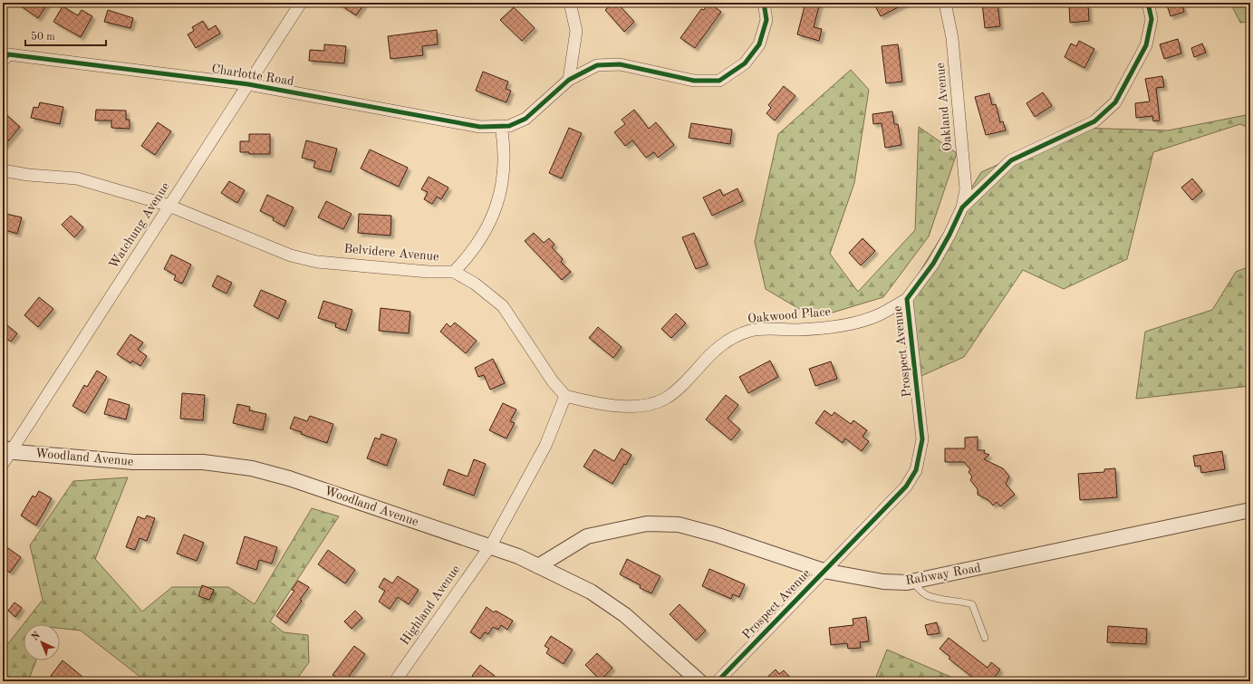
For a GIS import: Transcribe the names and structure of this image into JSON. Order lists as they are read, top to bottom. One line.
{"streets":{"street":["Charlotte Road","Oakland Avenue","Watchung Avenue","Belvidere Avenue","Oakwood Place","Prospect Avenue","Woodland Avenue","Rahway Road","Highland Avenue"]},"crossings":[["Charlotte Road","Watchung Avenue"],["Oakland Avenue","Prospect Avenue"],["Watchung Avenue","Belvidere Avenue"],["Watchung Avenue","Woodland Avenue"],["Belvidere Avenue","Oakwood Place"],["Oakwood Place","Prospect Avenue"],["Prospect Avenue","Rahway Road"],["Woodland Avenue","Rahway Road"],["Woodland Avenue","Highland Avenue"]],"scale_bar":"50 m","north":"top left"}
